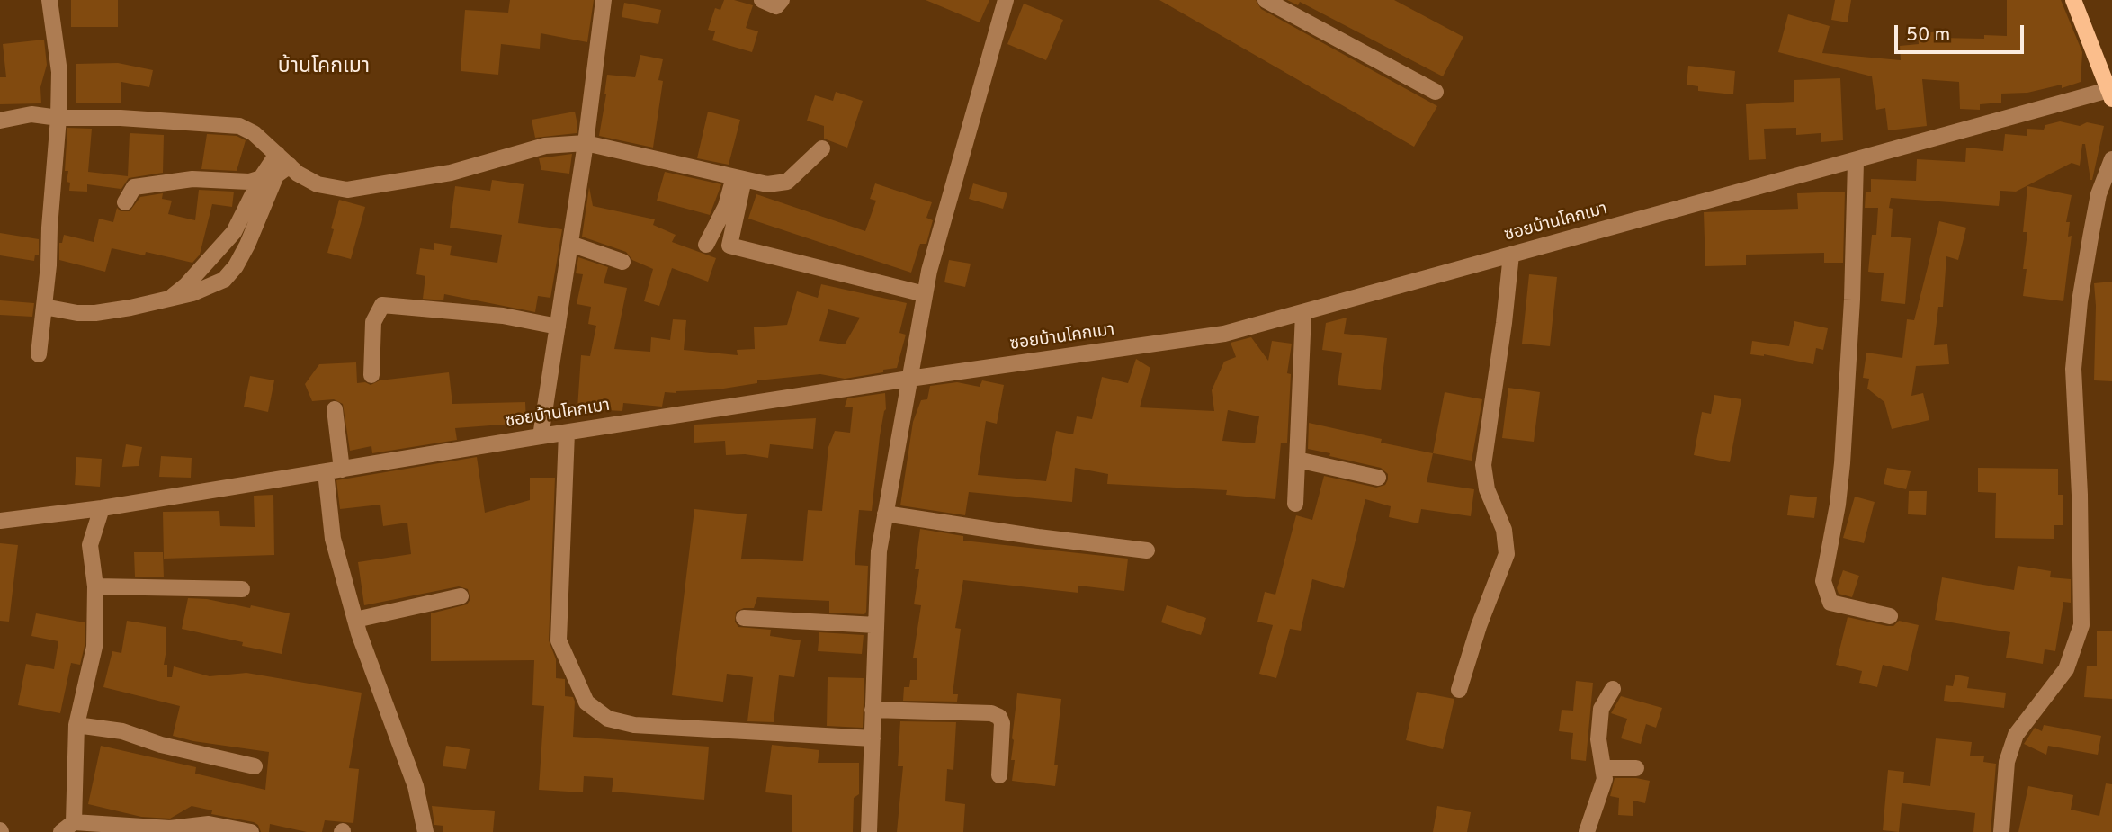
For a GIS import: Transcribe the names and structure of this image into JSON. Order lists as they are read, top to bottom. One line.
{"streets":{"street":["ซอยบ้านโคกเมา"]},"districts":["บ้านโคกเมา"],"scale_bar":"50 m"}
